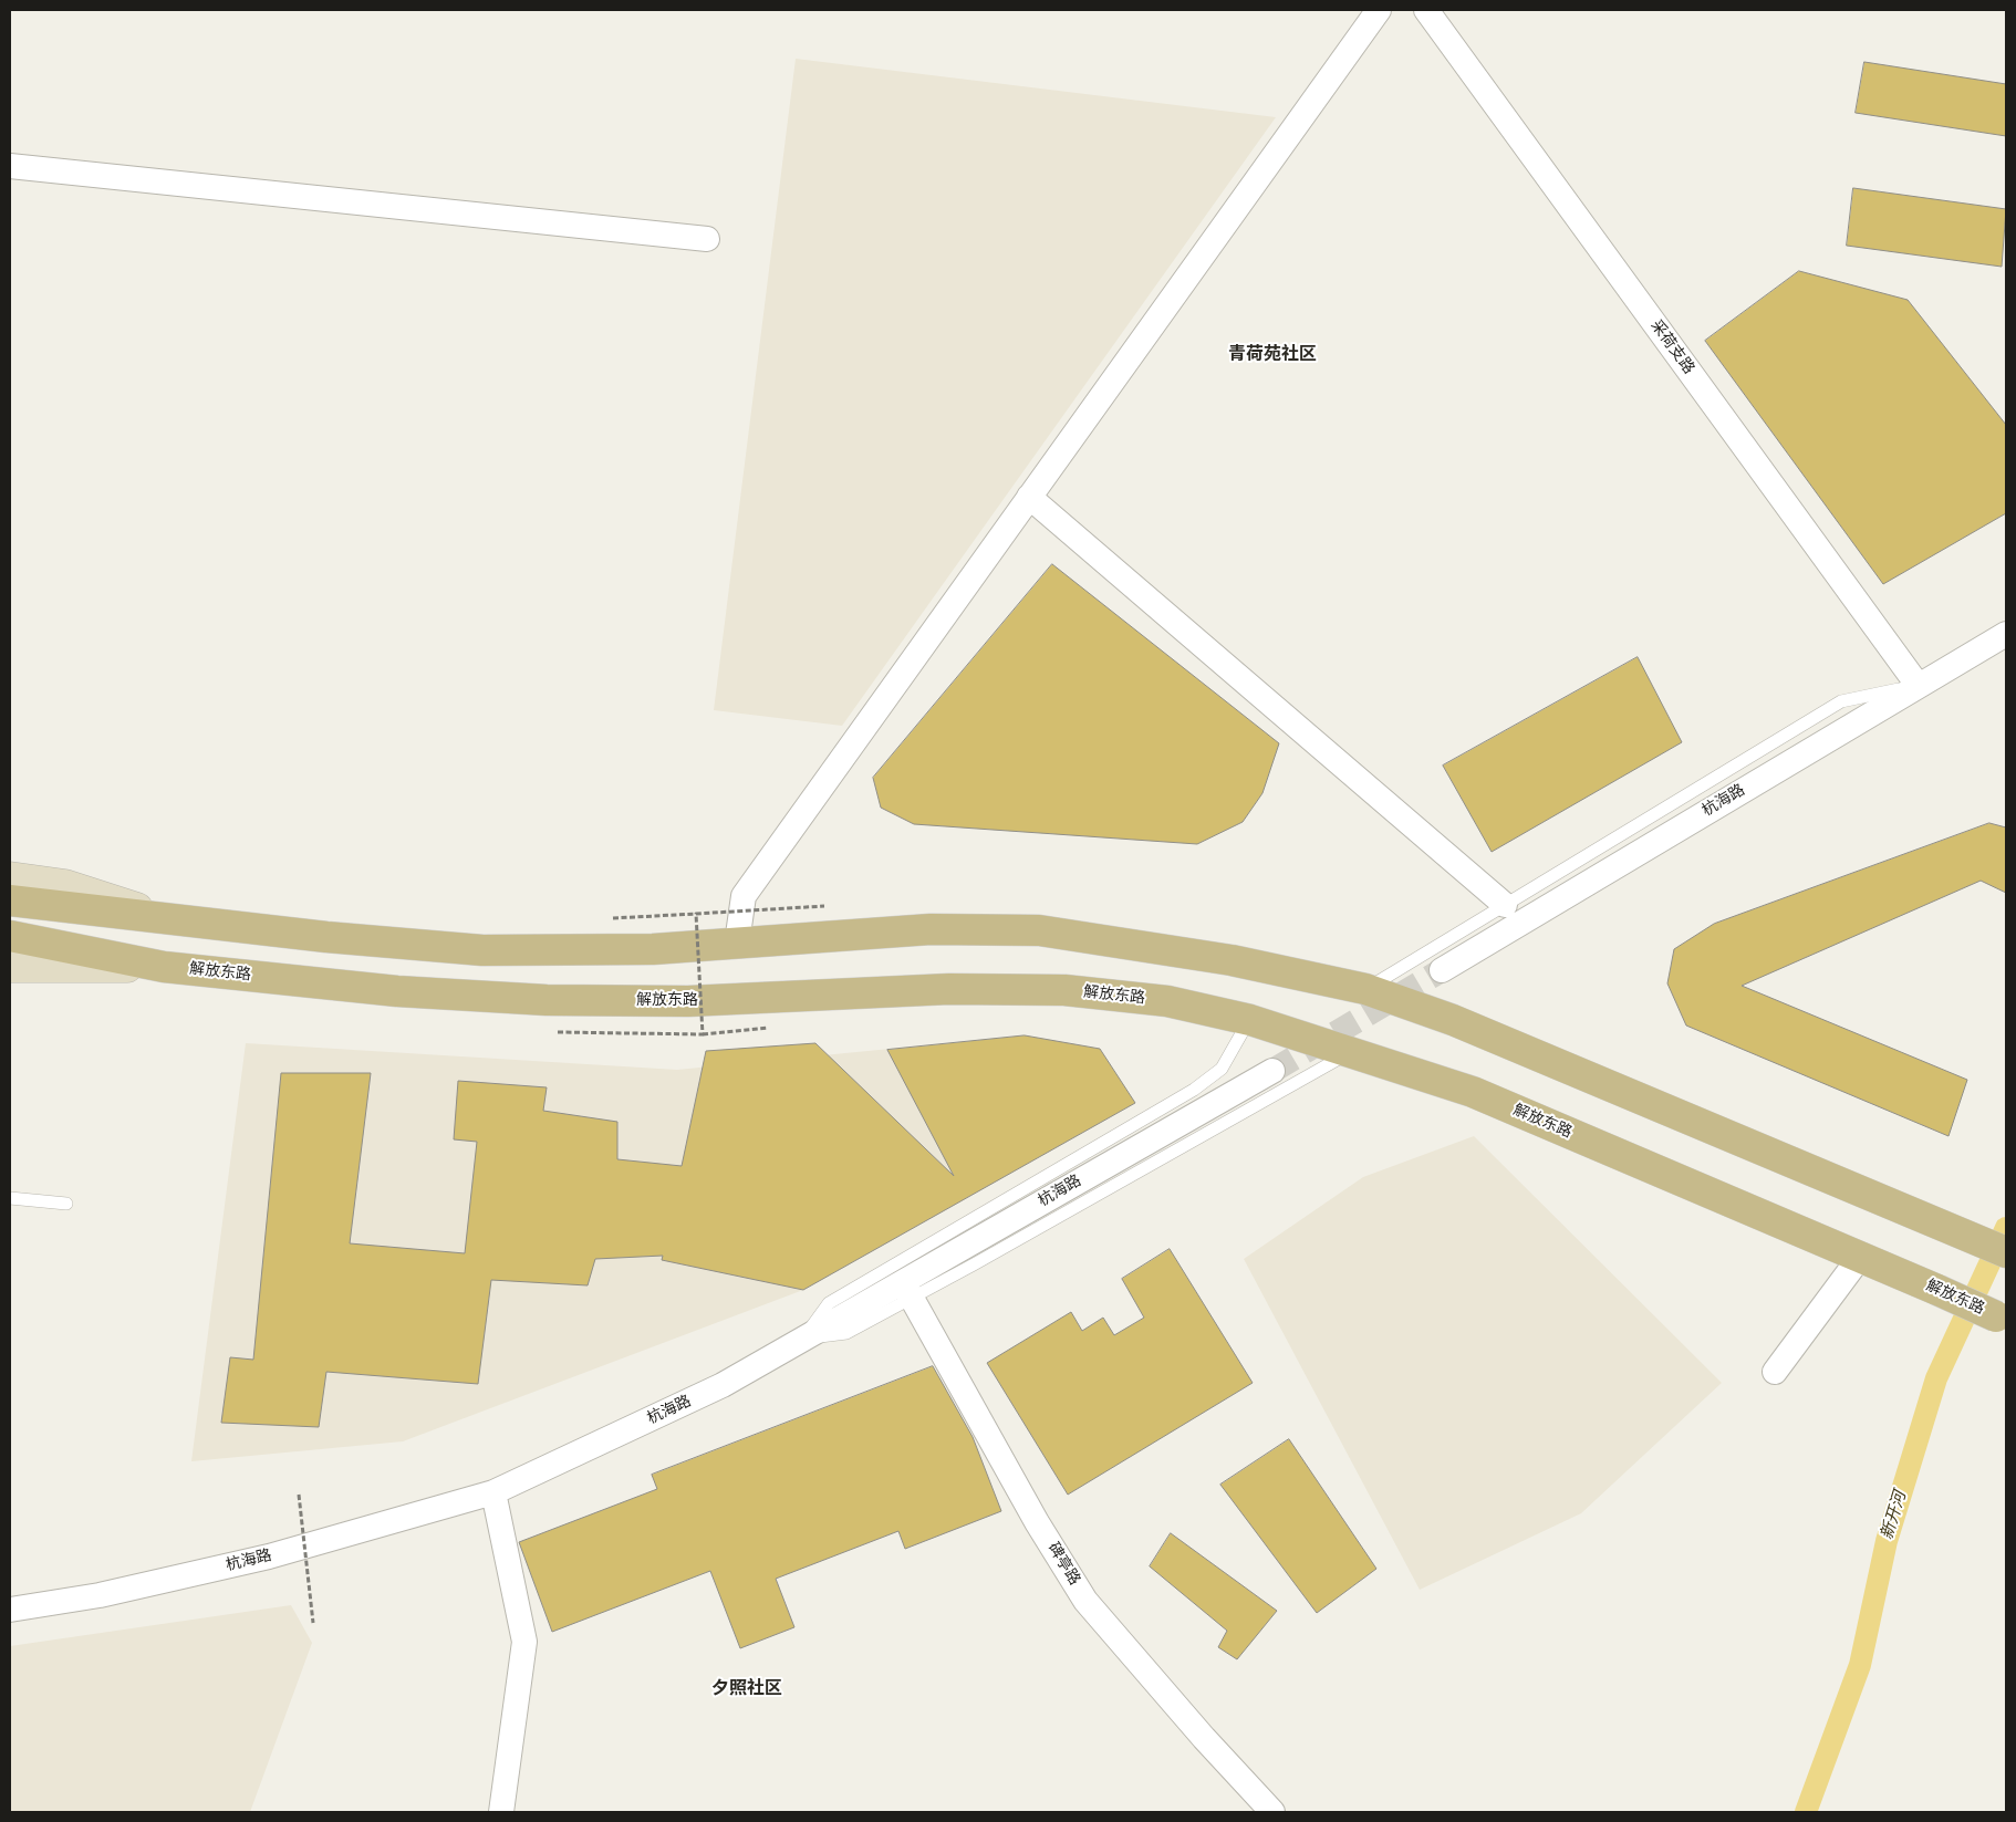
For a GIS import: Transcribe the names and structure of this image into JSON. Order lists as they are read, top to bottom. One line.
{"streets":{"main road":["解放东路"],"street":["采荷支路","杭海路","碑亭路"]},"crossings":[["采荷支路","杭海路"],["杭海路","碑亭路"]],"districts":["青荷苑社区","夕照社区"],"water":["新开河"]}
